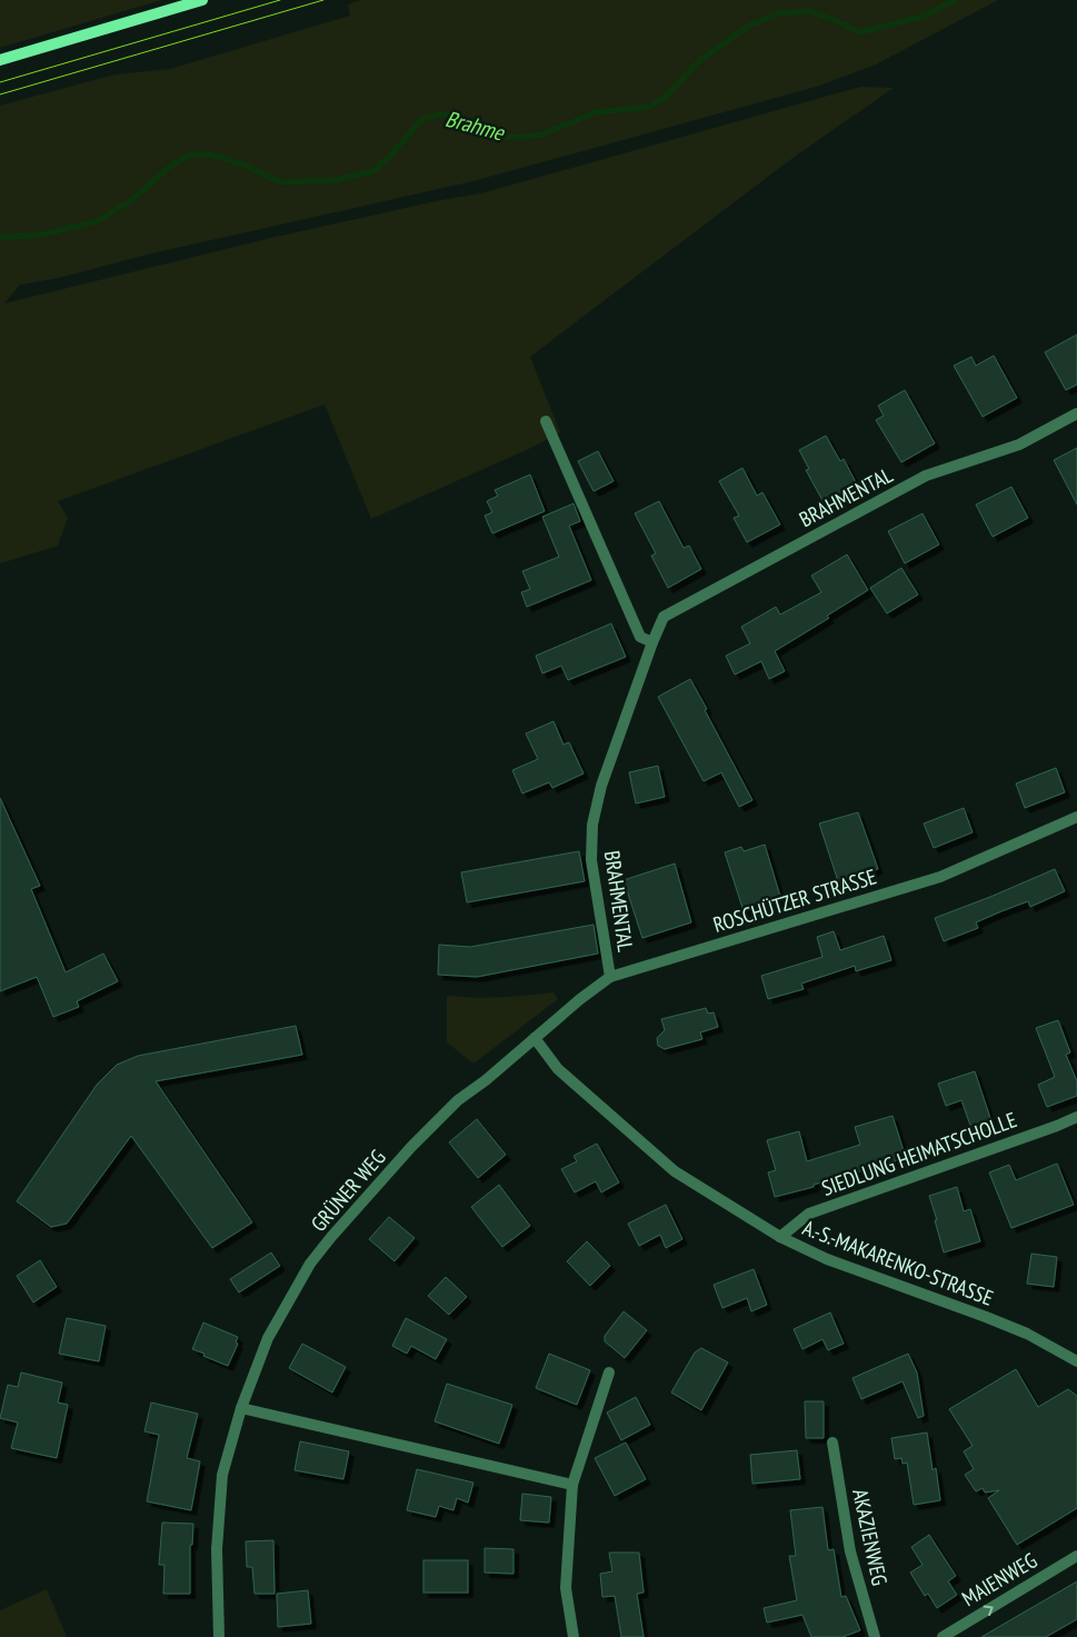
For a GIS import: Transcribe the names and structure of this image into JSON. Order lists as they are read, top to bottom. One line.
{"streets":{"street":["BRAHMENTAL","ROSCHÜTZER STRASSE","SIEDLUNG HEIMATSCHOLLE","GRÜNER WEG","A.-S.-MAKARENKO-STRASSE","AKAZIENWEG","MAIENWEG"]},"crossings":[["BRAHMENTAL","ROSCHÜTZER STRASSE"],["ROSCHÜTZER STRASSE","GRÜNER WEG"],["ROSCHÜTZER STRASSE","A.-S.-MAKARENKO-STRASSE"],["SIEDLUNG HEIMATSCHOLLE","A.-S.-MAKARENKO-STRASSE"],["GRÜNER WEG","A.-S.-MAKARENKO-STRASSE"]],"one_way":["MAIENWEG"],"water":["Brahme"]}
